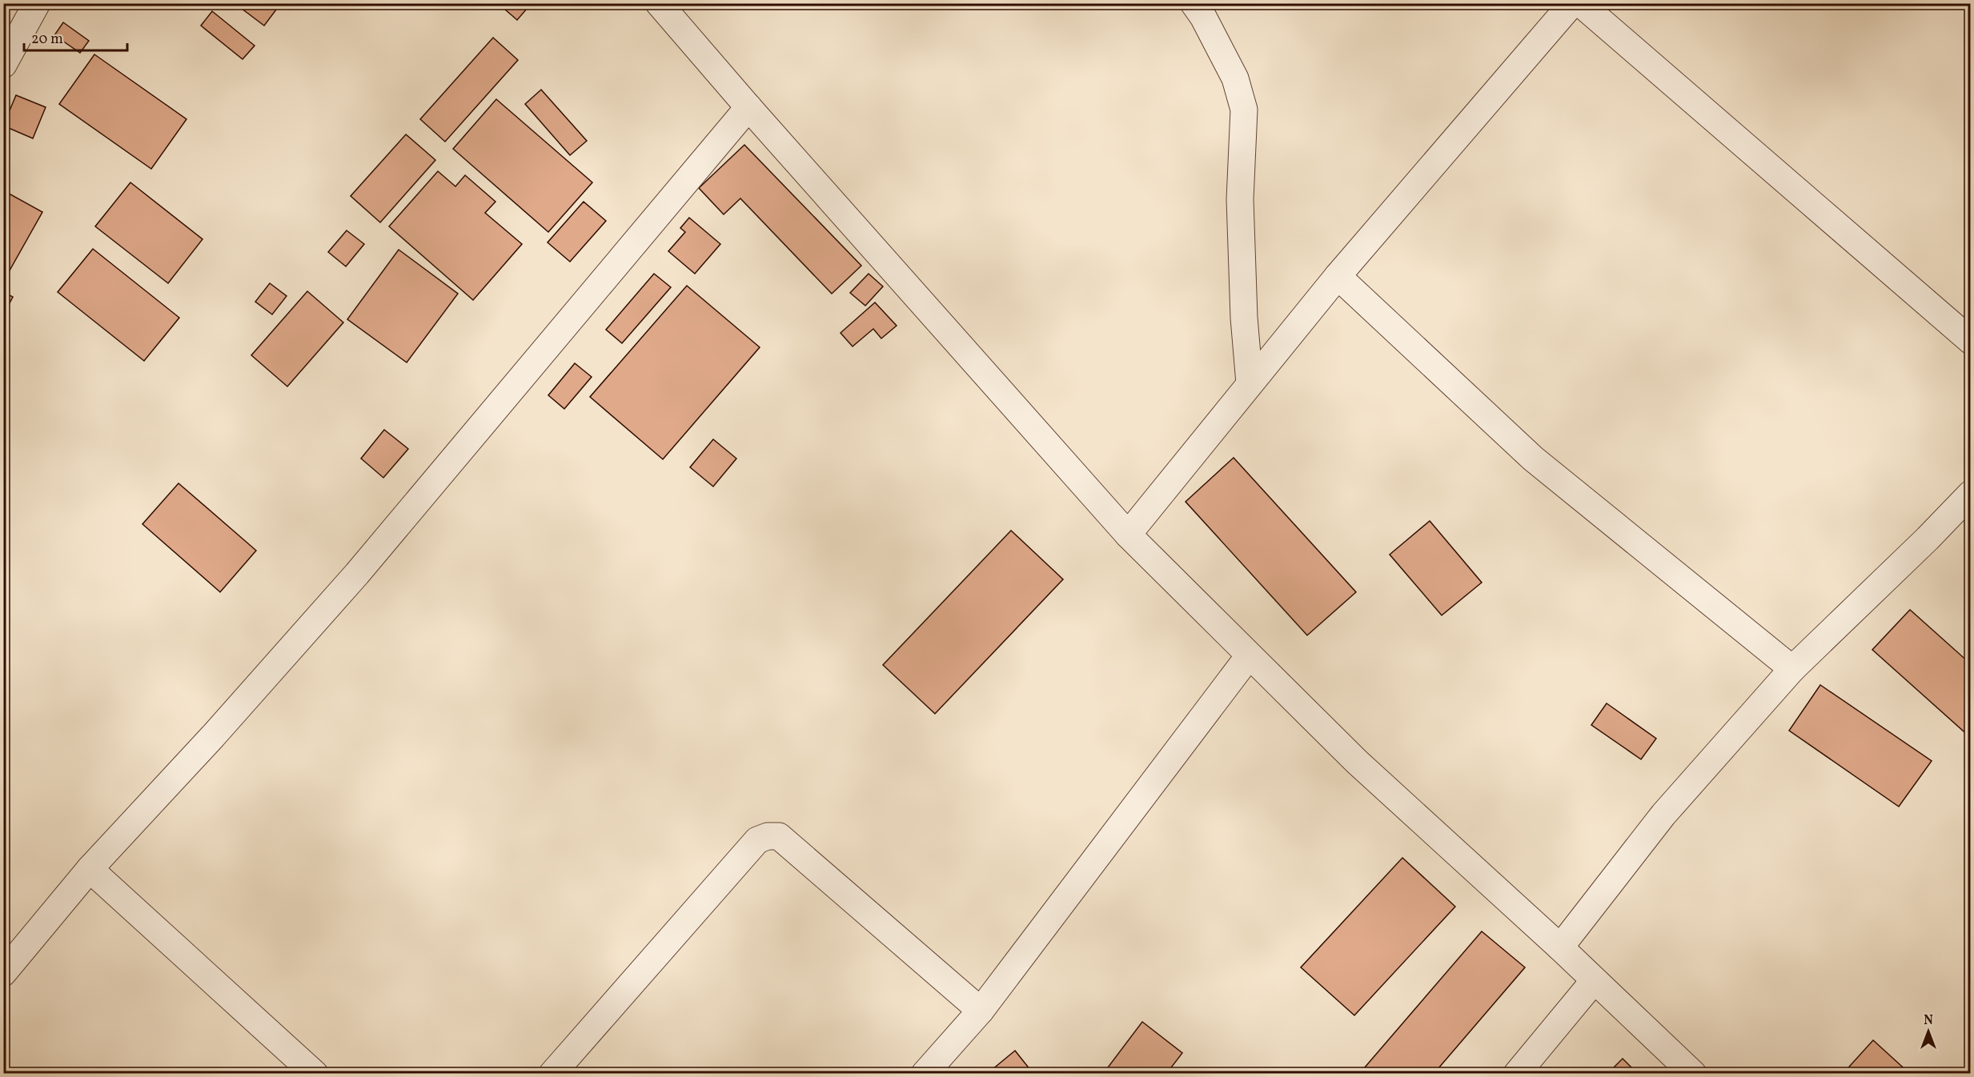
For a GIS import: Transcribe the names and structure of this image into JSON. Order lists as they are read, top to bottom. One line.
{"scale_bar":"20 m","north":"top"}
